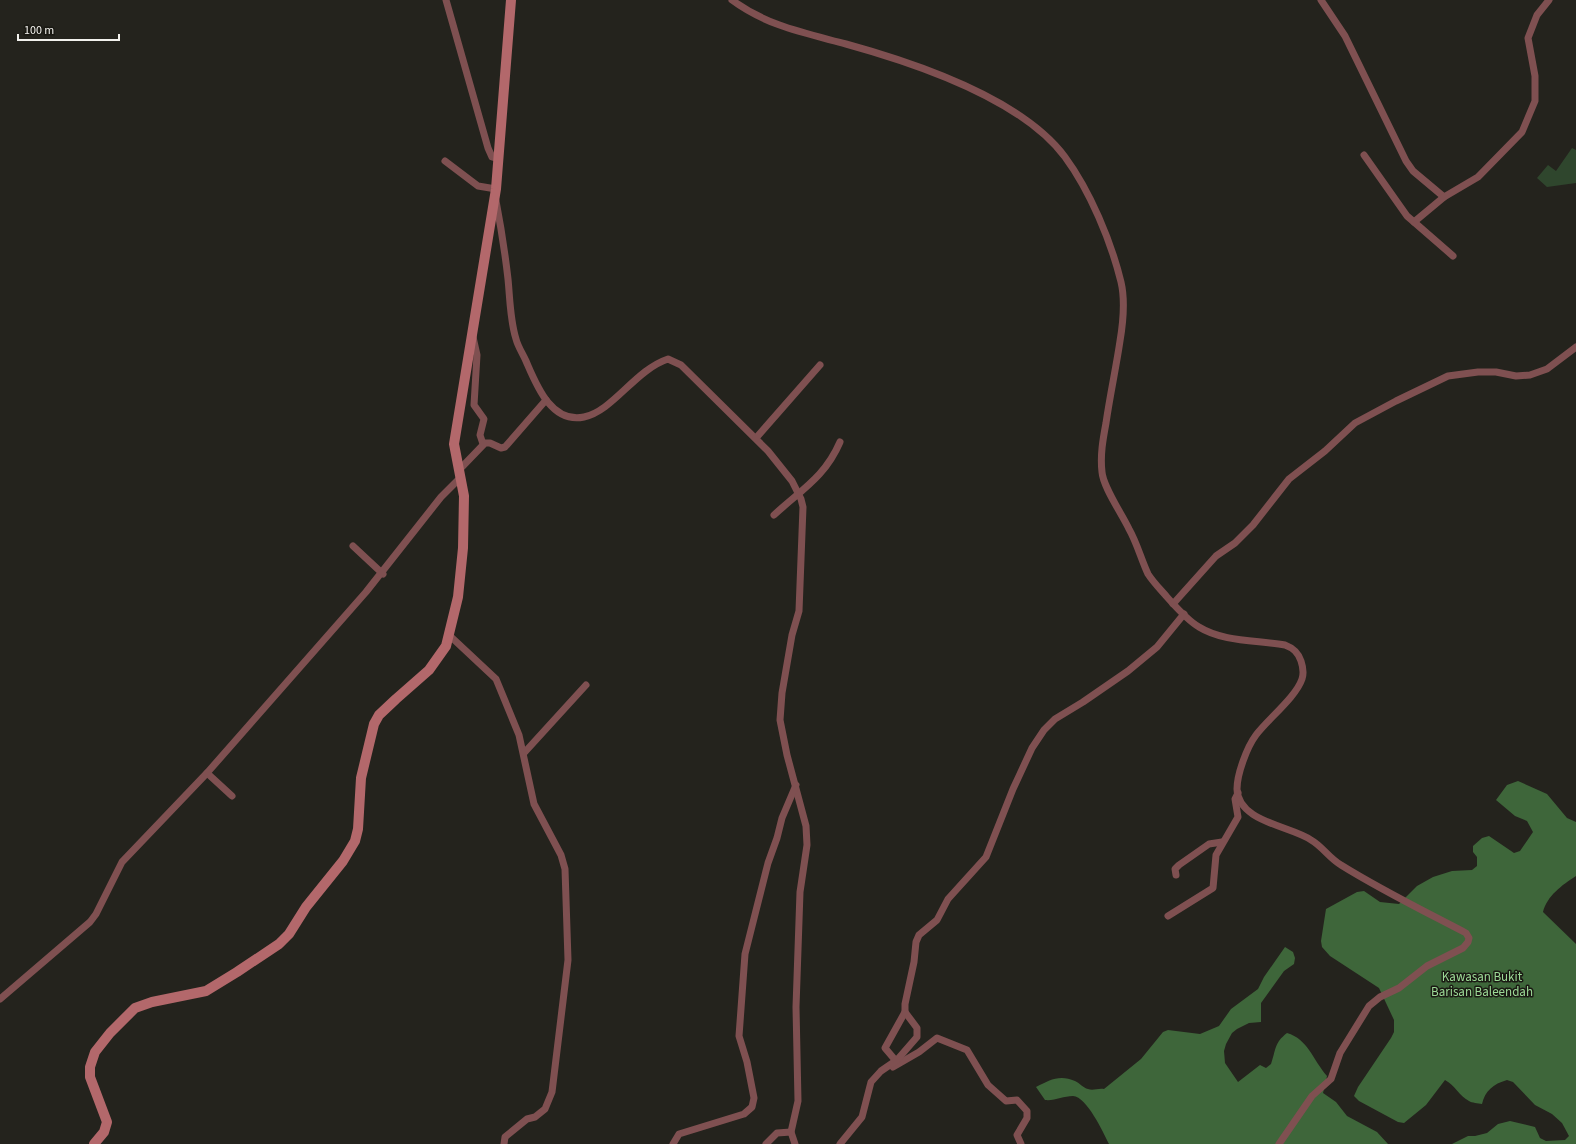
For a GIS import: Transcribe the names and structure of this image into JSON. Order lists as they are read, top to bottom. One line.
{"parks":["Kawasan Bukit Barisan Baleendah"],"scale_bar":"100 m"}
